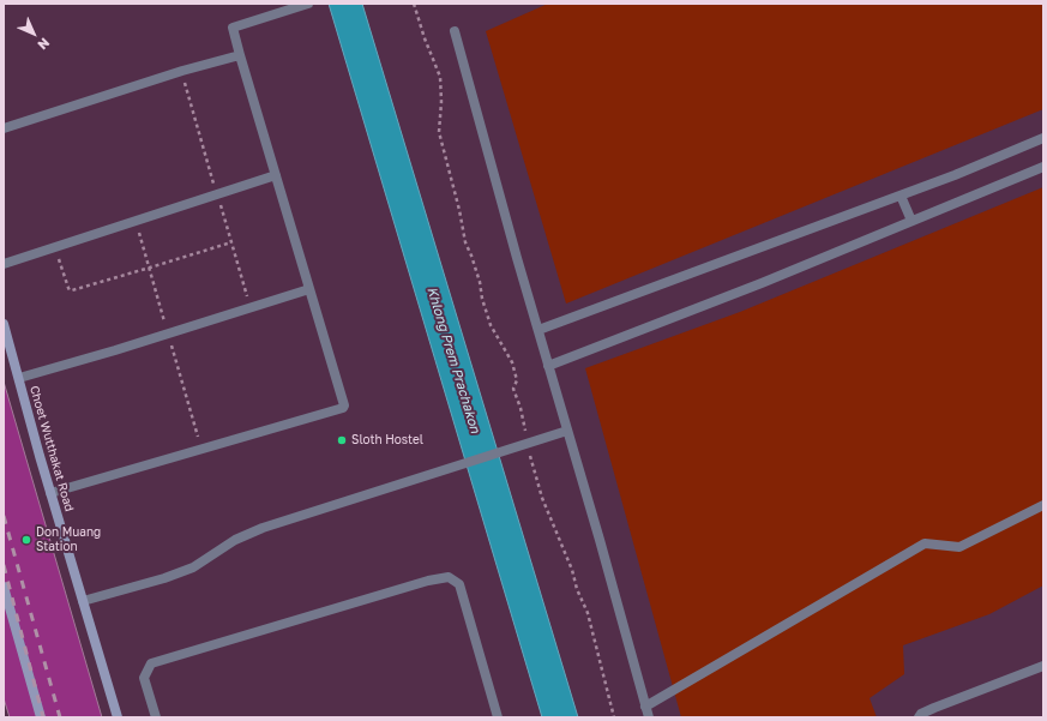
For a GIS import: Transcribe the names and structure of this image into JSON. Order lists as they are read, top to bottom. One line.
{"streets":{"main road":["Choet Wutthakat Road"]},"water":["Khlong Prem Prachakon"],"places":["Sloth Hostel","Don Muang Station"],"north":"bottom right"}
